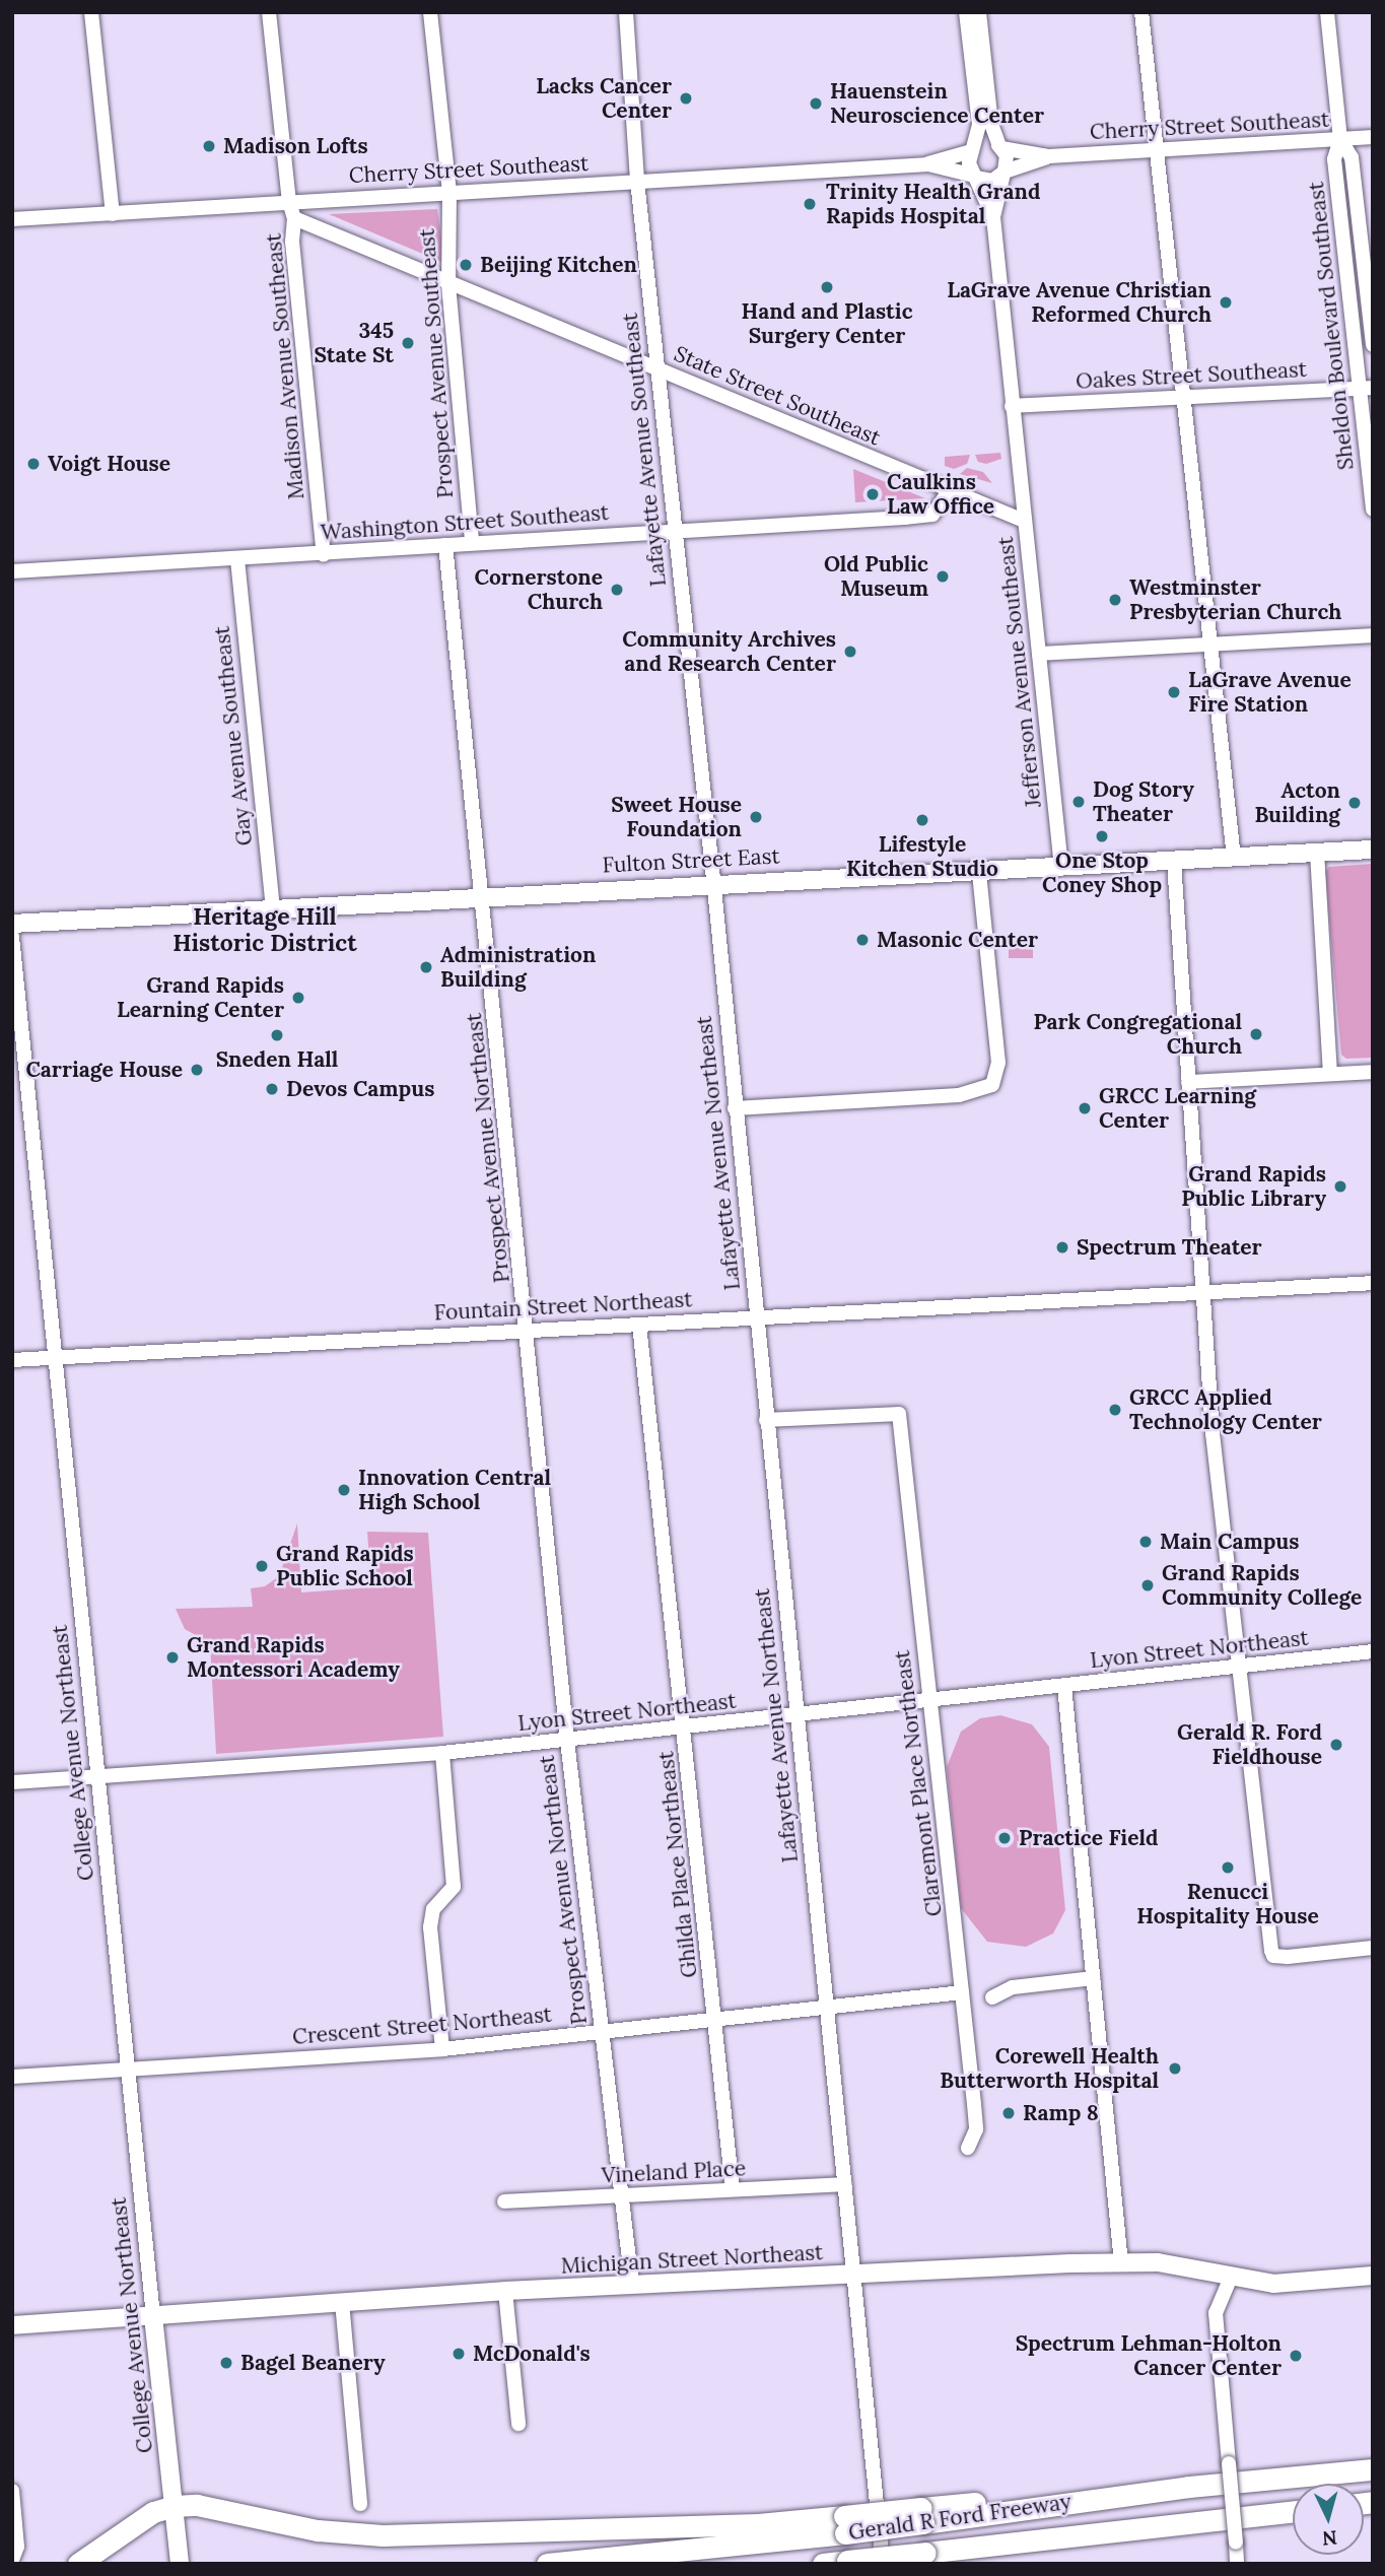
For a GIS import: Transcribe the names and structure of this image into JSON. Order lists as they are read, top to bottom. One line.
{"streets":{"highway":["Gerald R Ford Freeway"],"main road":["Fulton Street East","College Avenue Northeast","Michigan Street Northeast"],"street":["Cherry Street Southeast","Sheldon Boulevard Southeast","Prospect Avenue Southeast","Madison Avenue Southeast","Oakes Street Southeast","State Street Southeast","Lafayette Avenue Southeast","Washington Street Southeast","Jefferson Avenue Southeast","Gay Avenue Southeast","Prospect Avenue Northeast","Lafayette Avenue Northeast","Fountain Street Northeast","Lyon Street Northeast","Claremont Place Northeast","Ghilda Place Northeast","Crescent Street Northeast","Vineland Place"]},"crossings":[["Cherry Street Southeast","Sheldon Boulevard Southeast"],["Cherry Street Southeast","Prospect Avenue Southeast"],["Cherry Street Southeast","Madison Avenue Southeast"],["Cherry Street Southeast","Lafayette Avenue Southeast"],["Cherry Street Southeast","Jefferson Avenue Southeast"],["Sheldon Boulevard Southeast","Oakes Street Southeast"],["Prospect Avenue Southeast","State Street Southeast"],["Prospect Avenue Southeast","Washington Street Southeast"],["Madison Avenue Southeast","State Street Southeast"],["Madison Avenue Southeast","Washington Street Southeast"],["Oakes Street Southeast","Jefferson Avenue Southeast"],["State Street Southeast","Lafayette Avenue Southeast"],["State Street Southeast","Washington Street Southeast"],["State Street Southeast","Jefferson Avenue Southeast"],["Lafayette Avenue Southeast","Washington Street Southeast"],["Lafayette Avenue Southeast","Fulton Street East"],["Lafayette Avenue Southeast","Lafayette Avenue Northeast"],["Washington Street Southeast","Gay Avenue Southeast"],["Jefferson Avenue Southeast","Fulton Street East"],["Gay Avenue Southeast","Fulton Street East"],["Fulton Street East","Prospect Avenue Northeast"],["Fulton Street East","Lafayette Avenue Northeast"],["Prospect Avenue Northeast","Fountain Street Northeast"],["Prospect Avenue Northeast","Lyon Street Northeast"],["Prospect Avenue Northeast","Crescent Street Northeast"],["Prospect Avenue Northeast","Vineland Place"],["Prospect Avenue Northeast","Michigan Street Northeast"],["Lafayette Avenue Northeast","Fountain Street Northeast"],["Lafayette Avenue Northeast","Lyon Street Northeast"],["Lafayette Avenue Northeast","Claremont Place Northeast"],["Lafayette Avenue Northeast","Crescent Street Northeast"],["Lafayette Avenue Northeast","Vineland Place"],["Lafayette Avenue Northeast","Michigan Street Northeast"],["Fountain Street Northeast","College Avenue Northeast"],["Fountain Street Northeast","Ghilda Place Northeast"],["Lyon Street Northeast","College Avenue Northeast"],["Lyon Street Northeast","Claremont Place Northeast"],["Lyon Street Northeast","Ghilda Place Northeast"],["College Avenue Northeast","Crescent Street Northeast"],["College Avenue Northeast","Michigan Street Northeast"],["Claremont Place Northeast","Crescent Street Northeast"],["Ghilda Place Northeast","Crescent Street Northeast"],["Ghilda Place Northeast","Vineland Place"]],"districts":["Heritage Hill Historic District"],"places":["Lacks Cancer Center","Hauenstein Neuroscience Center","Madison Lofts","Trinity Health Grand Rapids Hospital","Beijing Kitchen","Hand and Plastic Surgery Center","LaGrave Avenue Christian Reformed Church","345 State St","Voigt House","Caulkins Law Office","Old Public Museum","Cornerstone Church","Westminster Presbyterian Church","Community Archives and Research Center","LaGrave Avenue Fire Station","Dog Story Theater","Acton Building","Sweet House Foundation","Lifestyle Kitchen Studio","One Stop Coney Shop","Masonic Center","Administration Building","Grand Rapids Learning Center","Park Congregational Church","Sneden Hall","Carriage House","Devos Campus","GRCC Learning Center","Grand Rapids Public Library","Spectrum Theater","GRCC Applied Technology Center","Innovation Central High School","Main Campus","Grand Rapids Public School","Grand Rapids Community College","Grand Rapids Montessori Academy","Gerald R. Ford Fieldhouse","Practice Field","Renucci Hospitality House","Corewell Health Butterworth Hospital","Ramp 8","McDonald's","Spectrum Lehman-Holton Cancer Center","Bagel Beanery"],"north":"bottom"}
